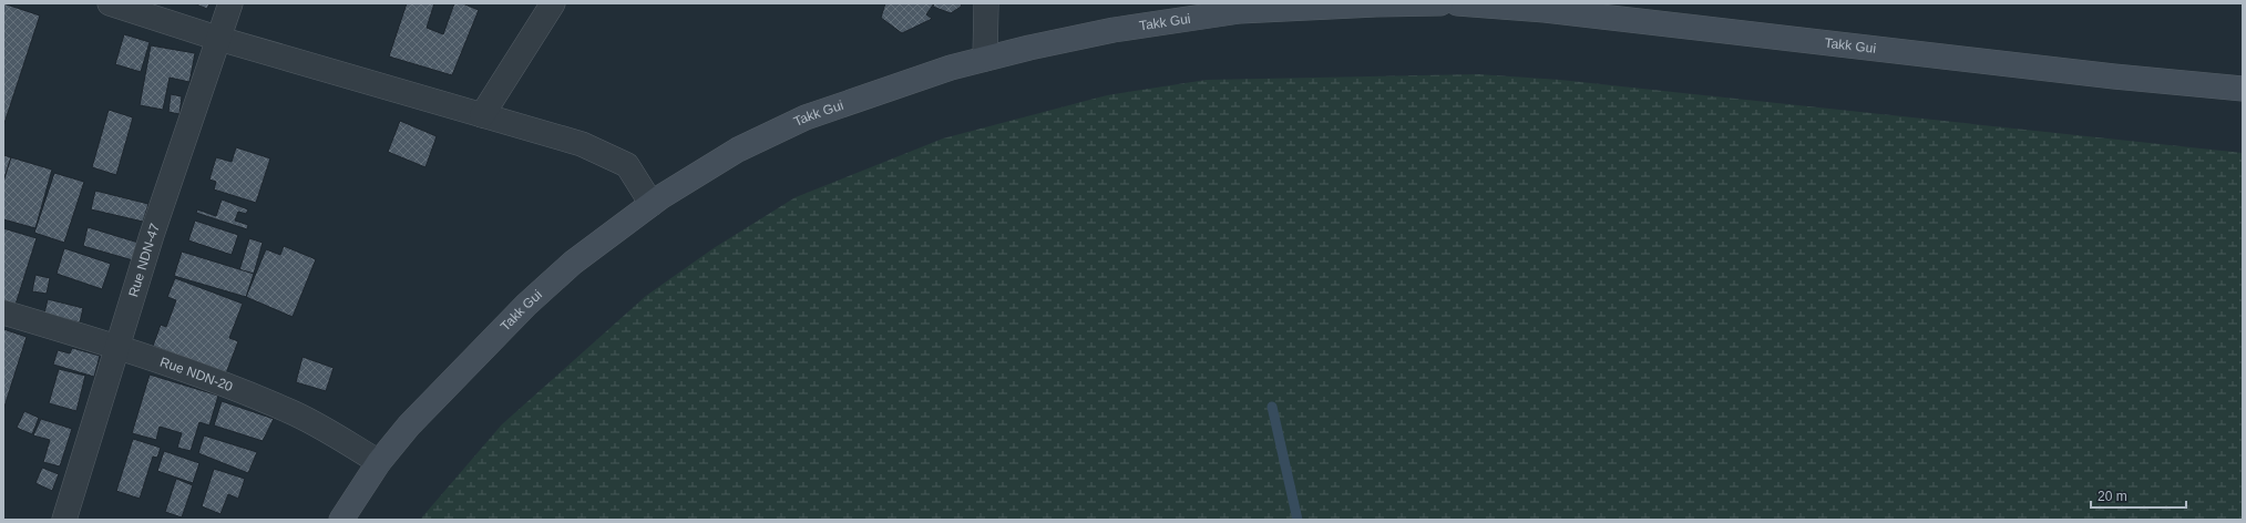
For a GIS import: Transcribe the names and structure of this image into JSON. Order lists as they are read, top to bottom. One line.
{"streets":{"street":["Takk Gui","Rue NDN-47","Rue NDN-20"]},"crossings":[["Takk Gui","Rue NDN-20"],["Rue NDN-47","Rue NDN-20"]],"scale_bar":"20 m"}
